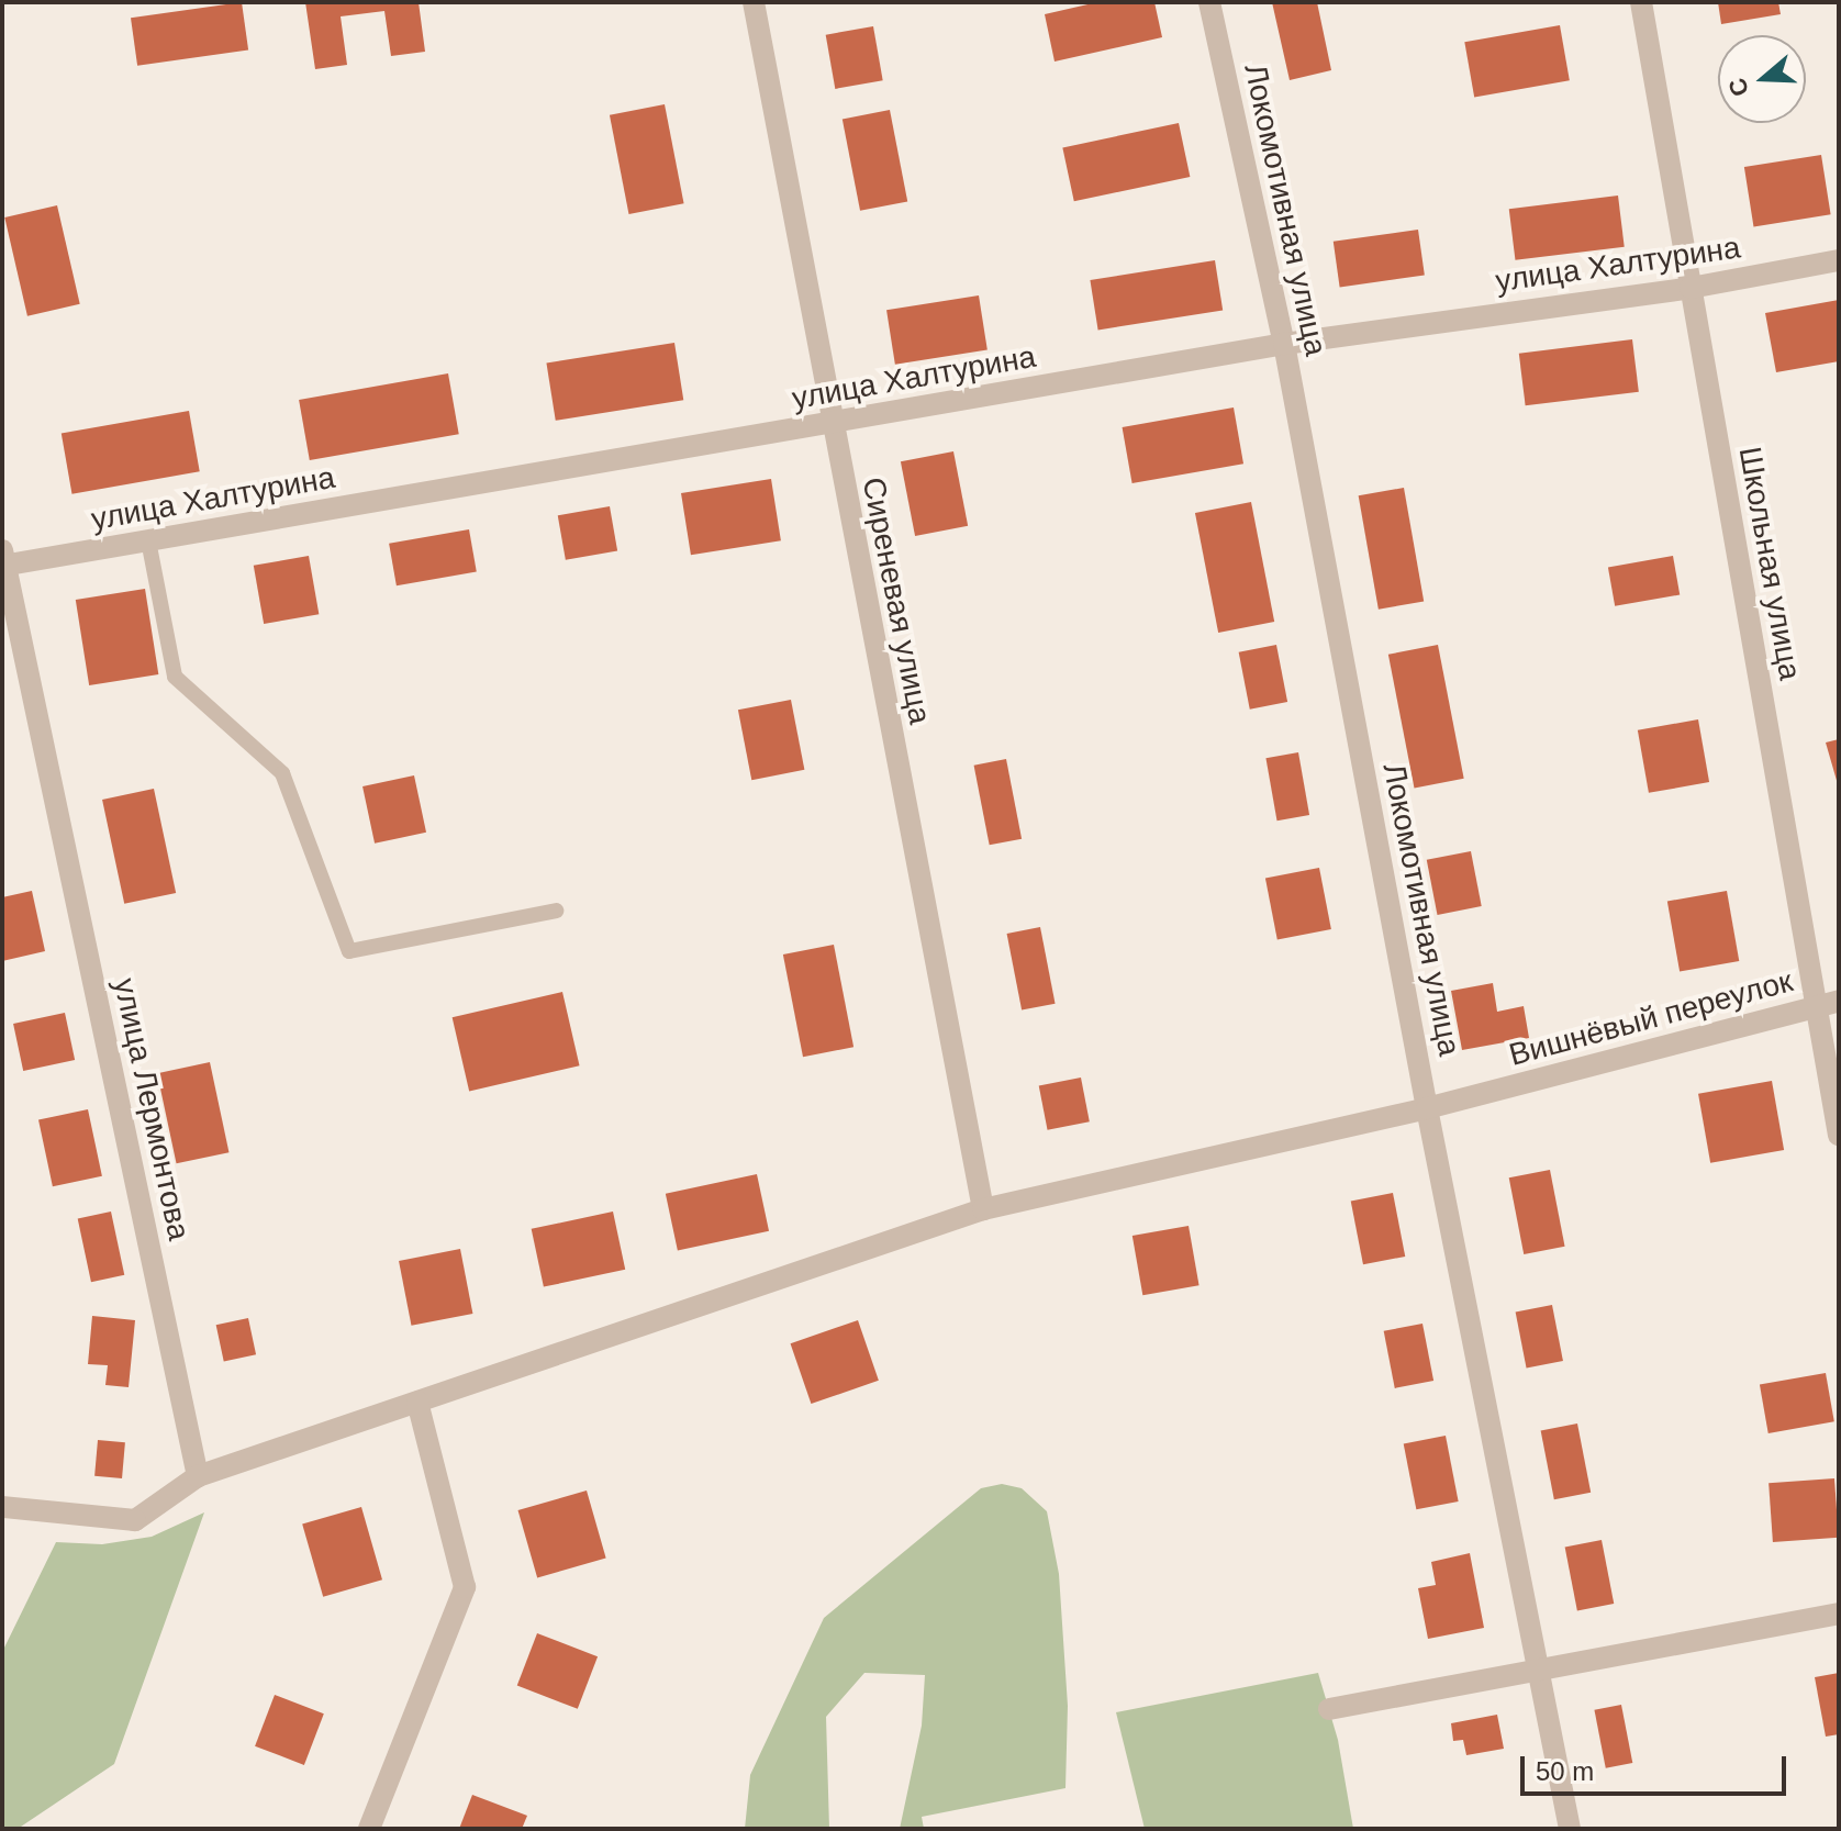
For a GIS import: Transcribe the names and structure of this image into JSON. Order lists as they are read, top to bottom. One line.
{"streets":{"street":["Локомотивная улица","улица Халтурина","Школьная улица","Сиреневая улица","Вишнёвый переулок","улица Лермонтова"]},"crossings":[["Локомотивная улица","улица Халтурина"],["Локомотивная улица","Вишнёвый переулок"],["улица Халтурина","Школьная улица"],["улица Халтурина","Сиреневая улица"],["улица Халтурина","улица Лермонтова"],["Школьная улица","Вишнёвый переулок"],["Сиреневая улица","Вишнёвый переулок"],["Вишнёвый переулок","улица Лермонтова"]],"scale_bar":"50 m","north":"left"}
